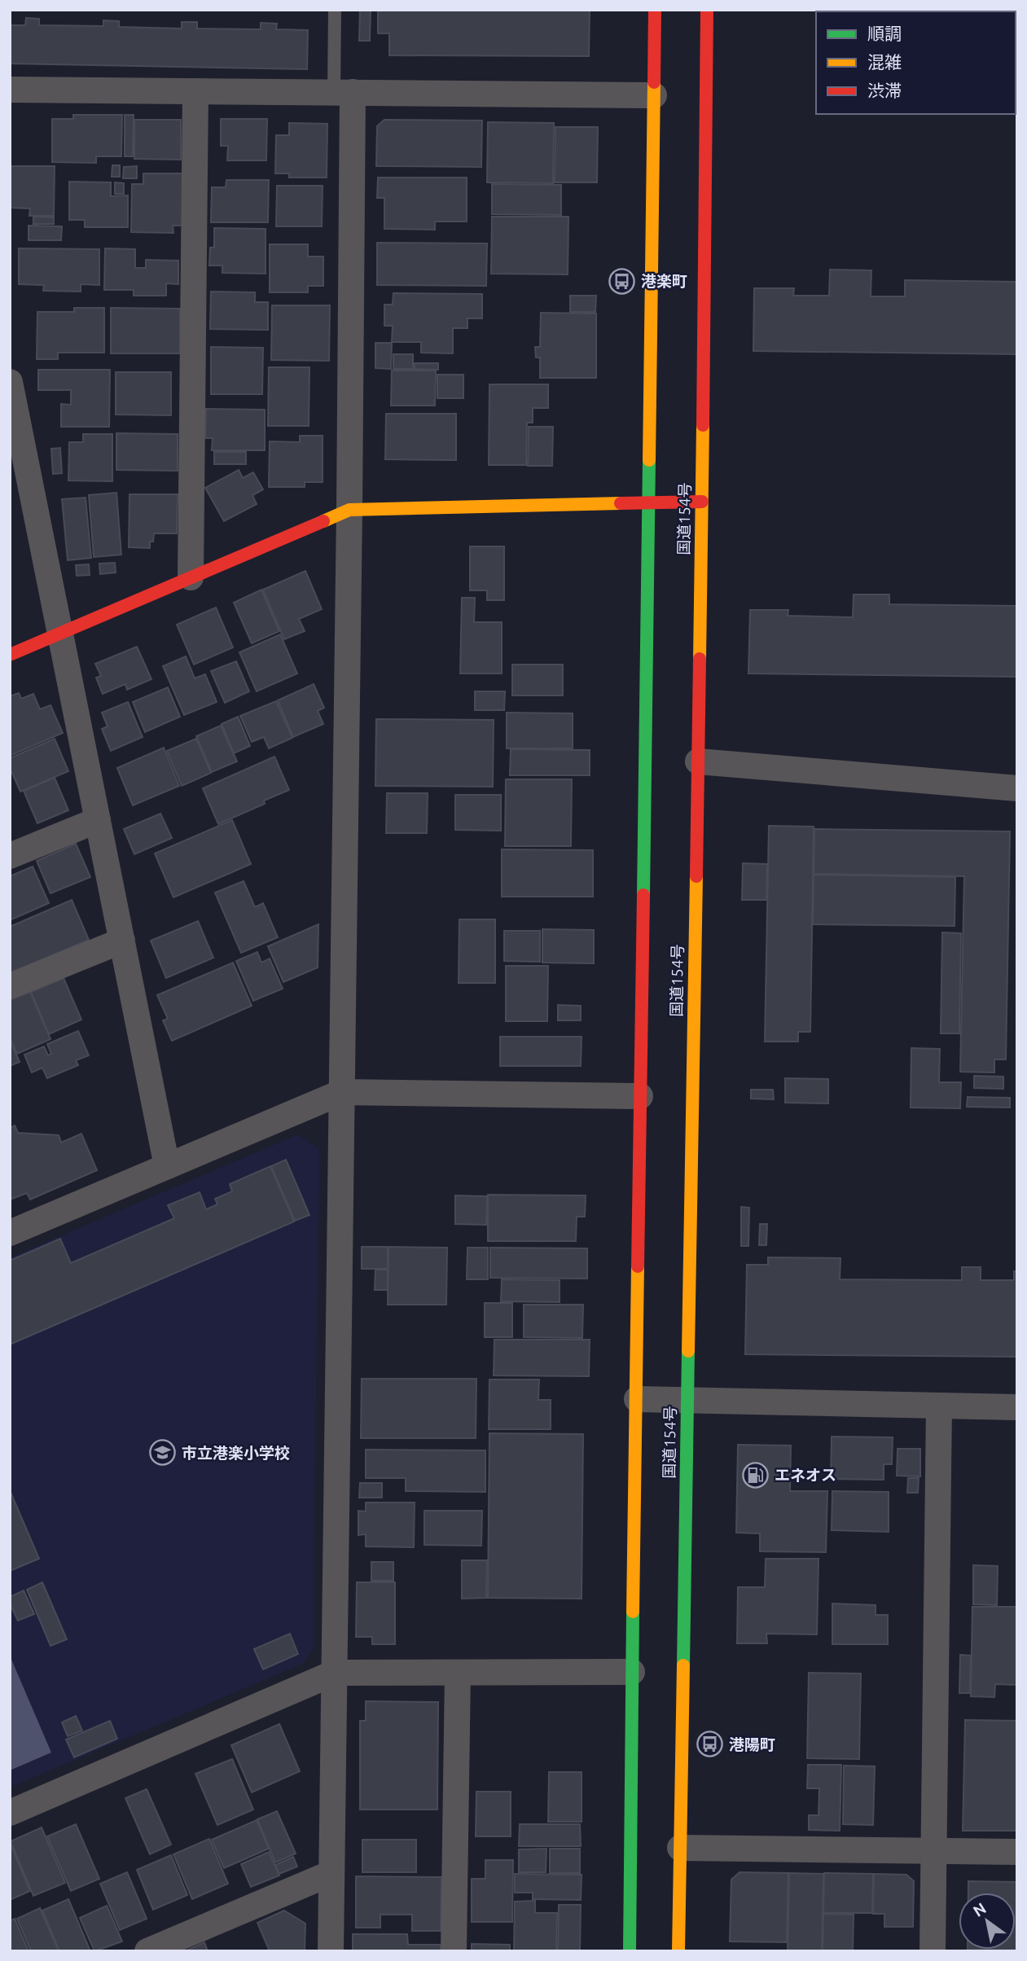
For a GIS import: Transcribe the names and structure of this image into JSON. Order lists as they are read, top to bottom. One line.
{"streets":{"main road":["国道154号"]},"places":{"bus stop":["港楽町","港陽町"],"school or university":["市立港楽小学校"],"fuel station":["エネオス"]},"legend":["順調","混雑","渋滞"],"north":"top left"}
